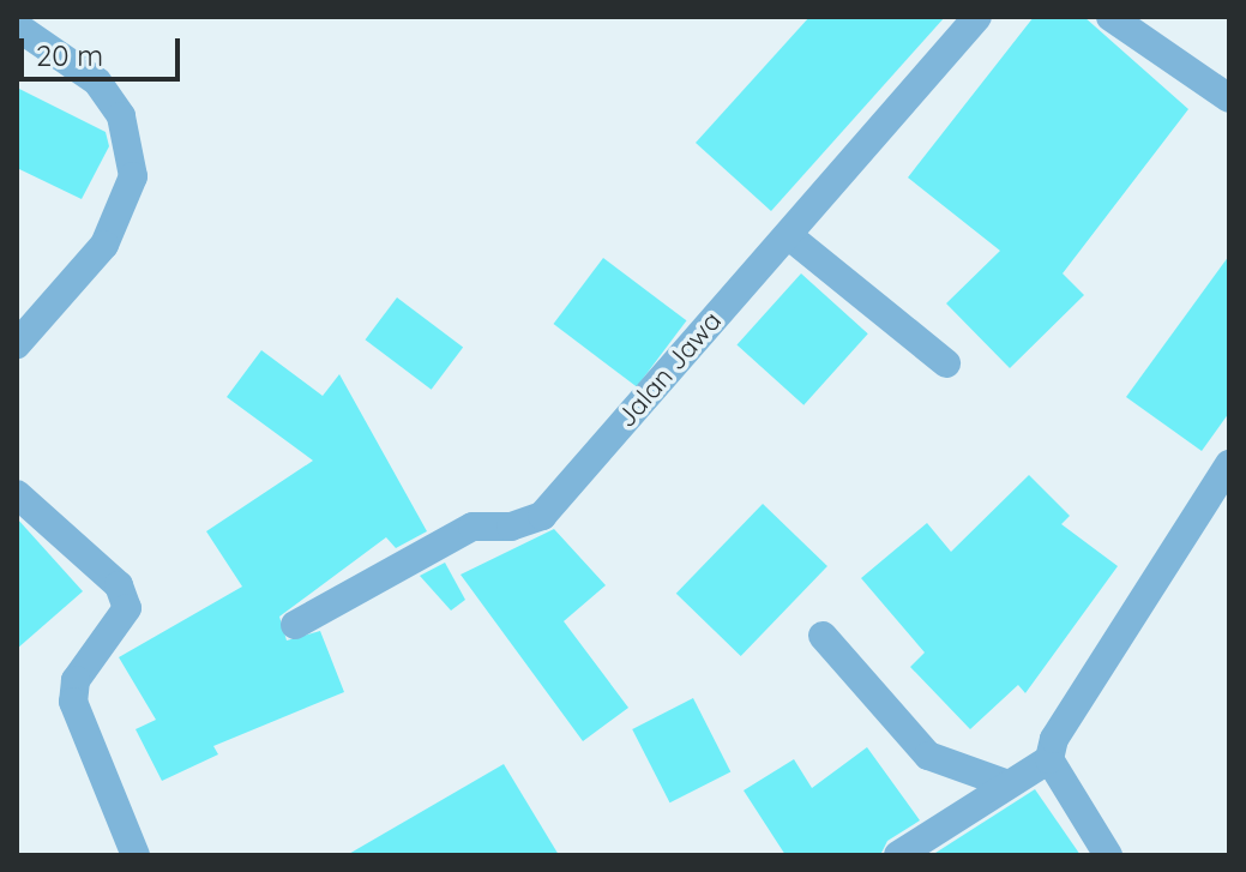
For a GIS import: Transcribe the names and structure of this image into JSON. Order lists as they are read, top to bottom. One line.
{"streets":{"street":["Jalan Jawa"]},"scale_bar":"20 m"}
